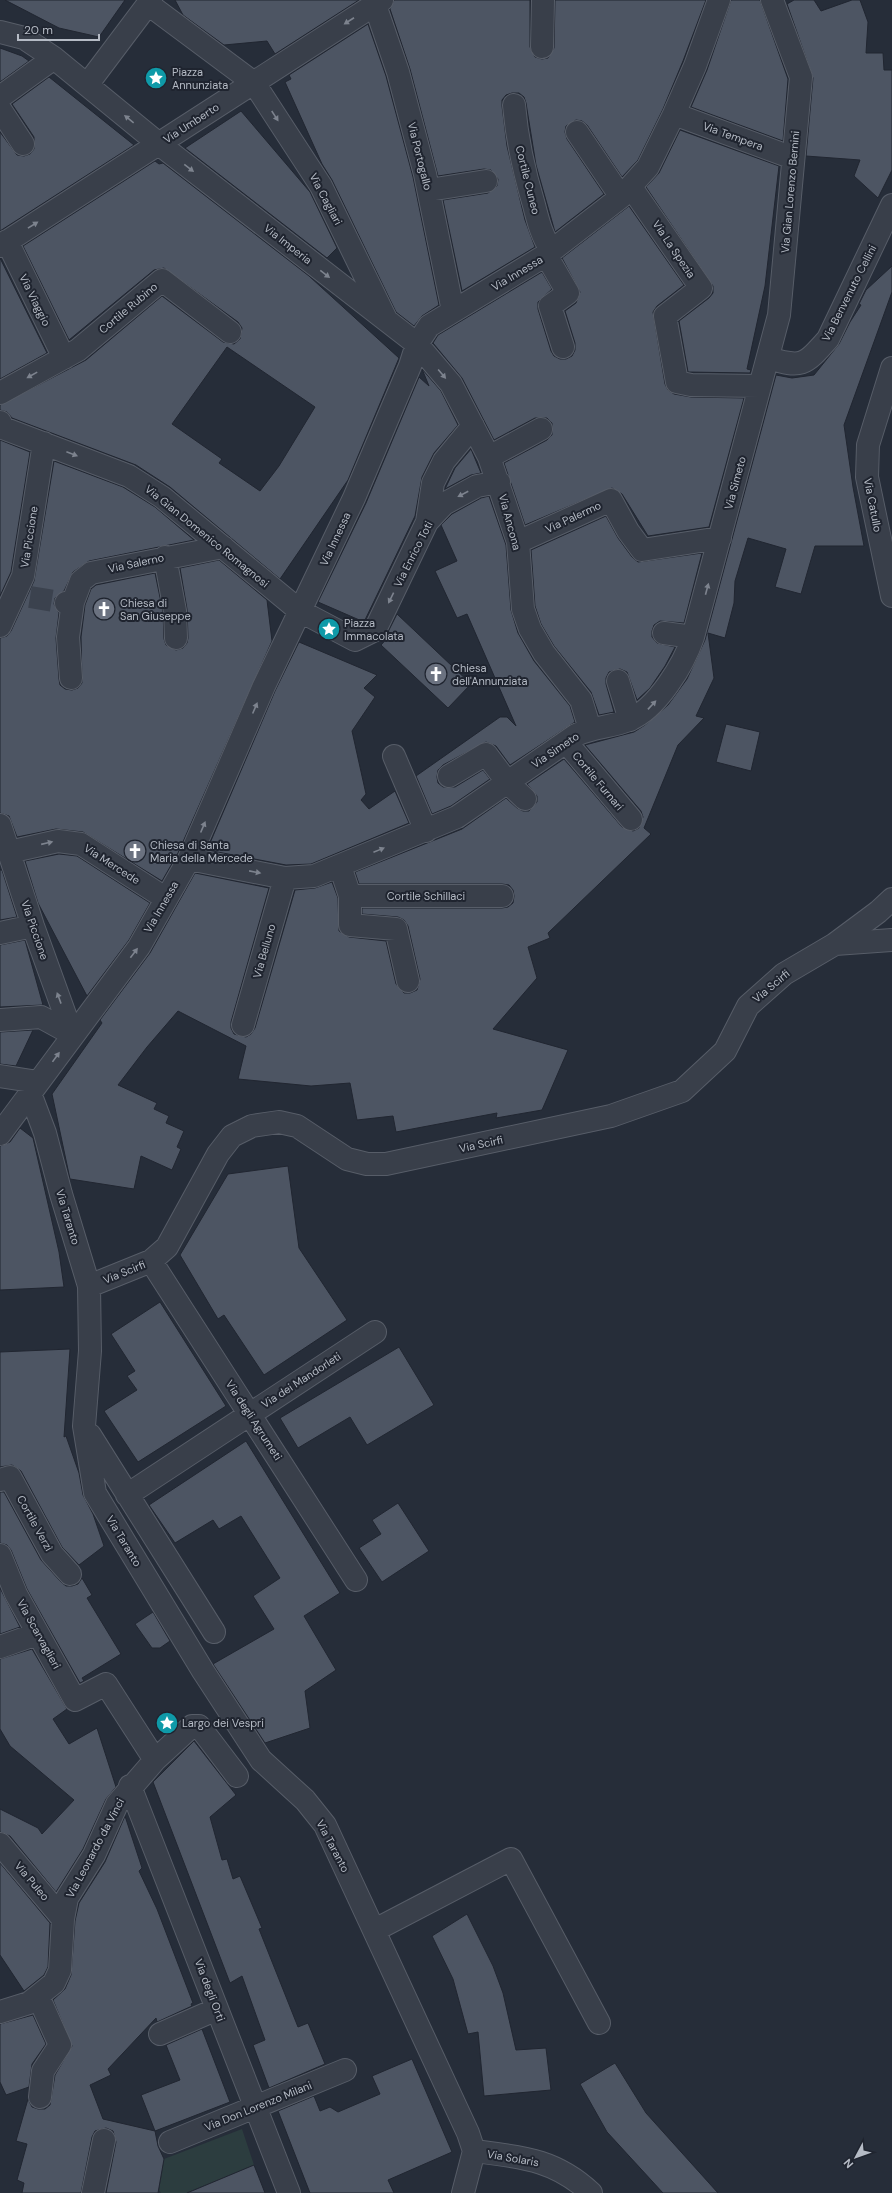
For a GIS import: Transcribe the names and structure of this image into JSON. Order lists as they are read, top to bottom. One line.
{"streets":{"street":["Via Umberto","Via Tempera","Via Portogallo","Cortile Cuneo","Via Gian Lorenzo Bernini","Via Cagliari","Via Imperia","Via La Spezia","Via Innessa","Via Benvenuto Cellini","Via Viaggio","Cortile Rubino","Via Simeto","Via Catullo","Via Palermo","Via Ancona","Via Gian Domenico Romagnosi","Via Piccione","Via Enrico Toti","Via Salerno","Cortile Furnari","Via Mercede","Cortile Schillaci","Via Belluno","Via Scirfi","Via Taranto","Via dei Mandorleti","Via degli Agrumeti","Cortile Verzì","Via Scarvaglieri","Via Leonardo da Vinci","Via Puleo","Via degli Orti","Via Don Lorenzo Milani","Via Solaris"]},"crossings":[["Via Umberto","Via Portogallo"],["Via Umberto","Via Cagliari"],["Via Umberto","Via Imperia"],["Via Umberto","Via Viaggio"],["Via Tempera","Via Gian Lorenzo Bernini"],["Via Tempera","Via Innessa"],["Via Portogallo","Via Innessa"],["Cortile Cuneo","Via Innessa"],["Via Gian Lorenzo Bernini","Via La Spezia"],["Via Gian Lorenzo Bernini","Via Benvenuto Cellini"],["Via Gian Lorenzo Bernini","Via Simeto"],["Via Cagliari","Via Imperia"],["Via Imperia","Via Innessa"],["Via Imperia","Via Ancona"],["Via La Spezia","Via Innessa"],["Via La Spezia","Via Simeto"],["Via Innessa","Via Simeto"],["Via Innessa","Via Ancona"],["Via Innessa","Via Gian Domenico Romagnosi"],["Via Innessa","Via Piccione"],["Via Innessa","Via Mercede"],["Via Innessa","Via Taranto"],["Via Viaggio","Cortile Rubino"],["Via Simeto","Via Palermo"],["Via Simeto","Via Ancona"],["Via Simeto","Cortile Furnari"],["Via Simeto","Via Belluno"],["Via Palermo","Via Ancona"],["Via Ancona","Via Enrico Toti"],["Via Gian Domenico Romagnosi","Via Piccione"],["Via Gian Domenico Romagnosi","Via Enrico Toti"],["Via Gian Domenico Romagnosi","Via Salerno"],["Via Piccione","Via Mercede"],["Via Scirfi","Via Taranto"],["Via Scirfi","Via degli Agrumeti"],["Via Taranto","Via Solaris"],["Via dei Mandorleti","Via degli Agrumeti"],["Via Scarvaglieri","Via Leonardo da Vinci"],["Via Leonardo da Vinci","Via Puleo"],["Via Leonardo da Vinci","Via degli Orti"],["Via degli Orti","Via Don Lorenzo Milani"]],"one_way":["Via Cagliari","Via Innessa","Via Simeto","Via Gian Domenico Romagnosi","Via Mercede"],"places":{"place":["Piazza Annunziata","Piazza Immacolata","Largo dei Vespri"],"church":["Chiesa di San Giuseppe","Chiesa dell'Annunziata","Chiesa di Santa Maria della Mercede"]},"scale_bar":"20 m","north":"bottom left"}
